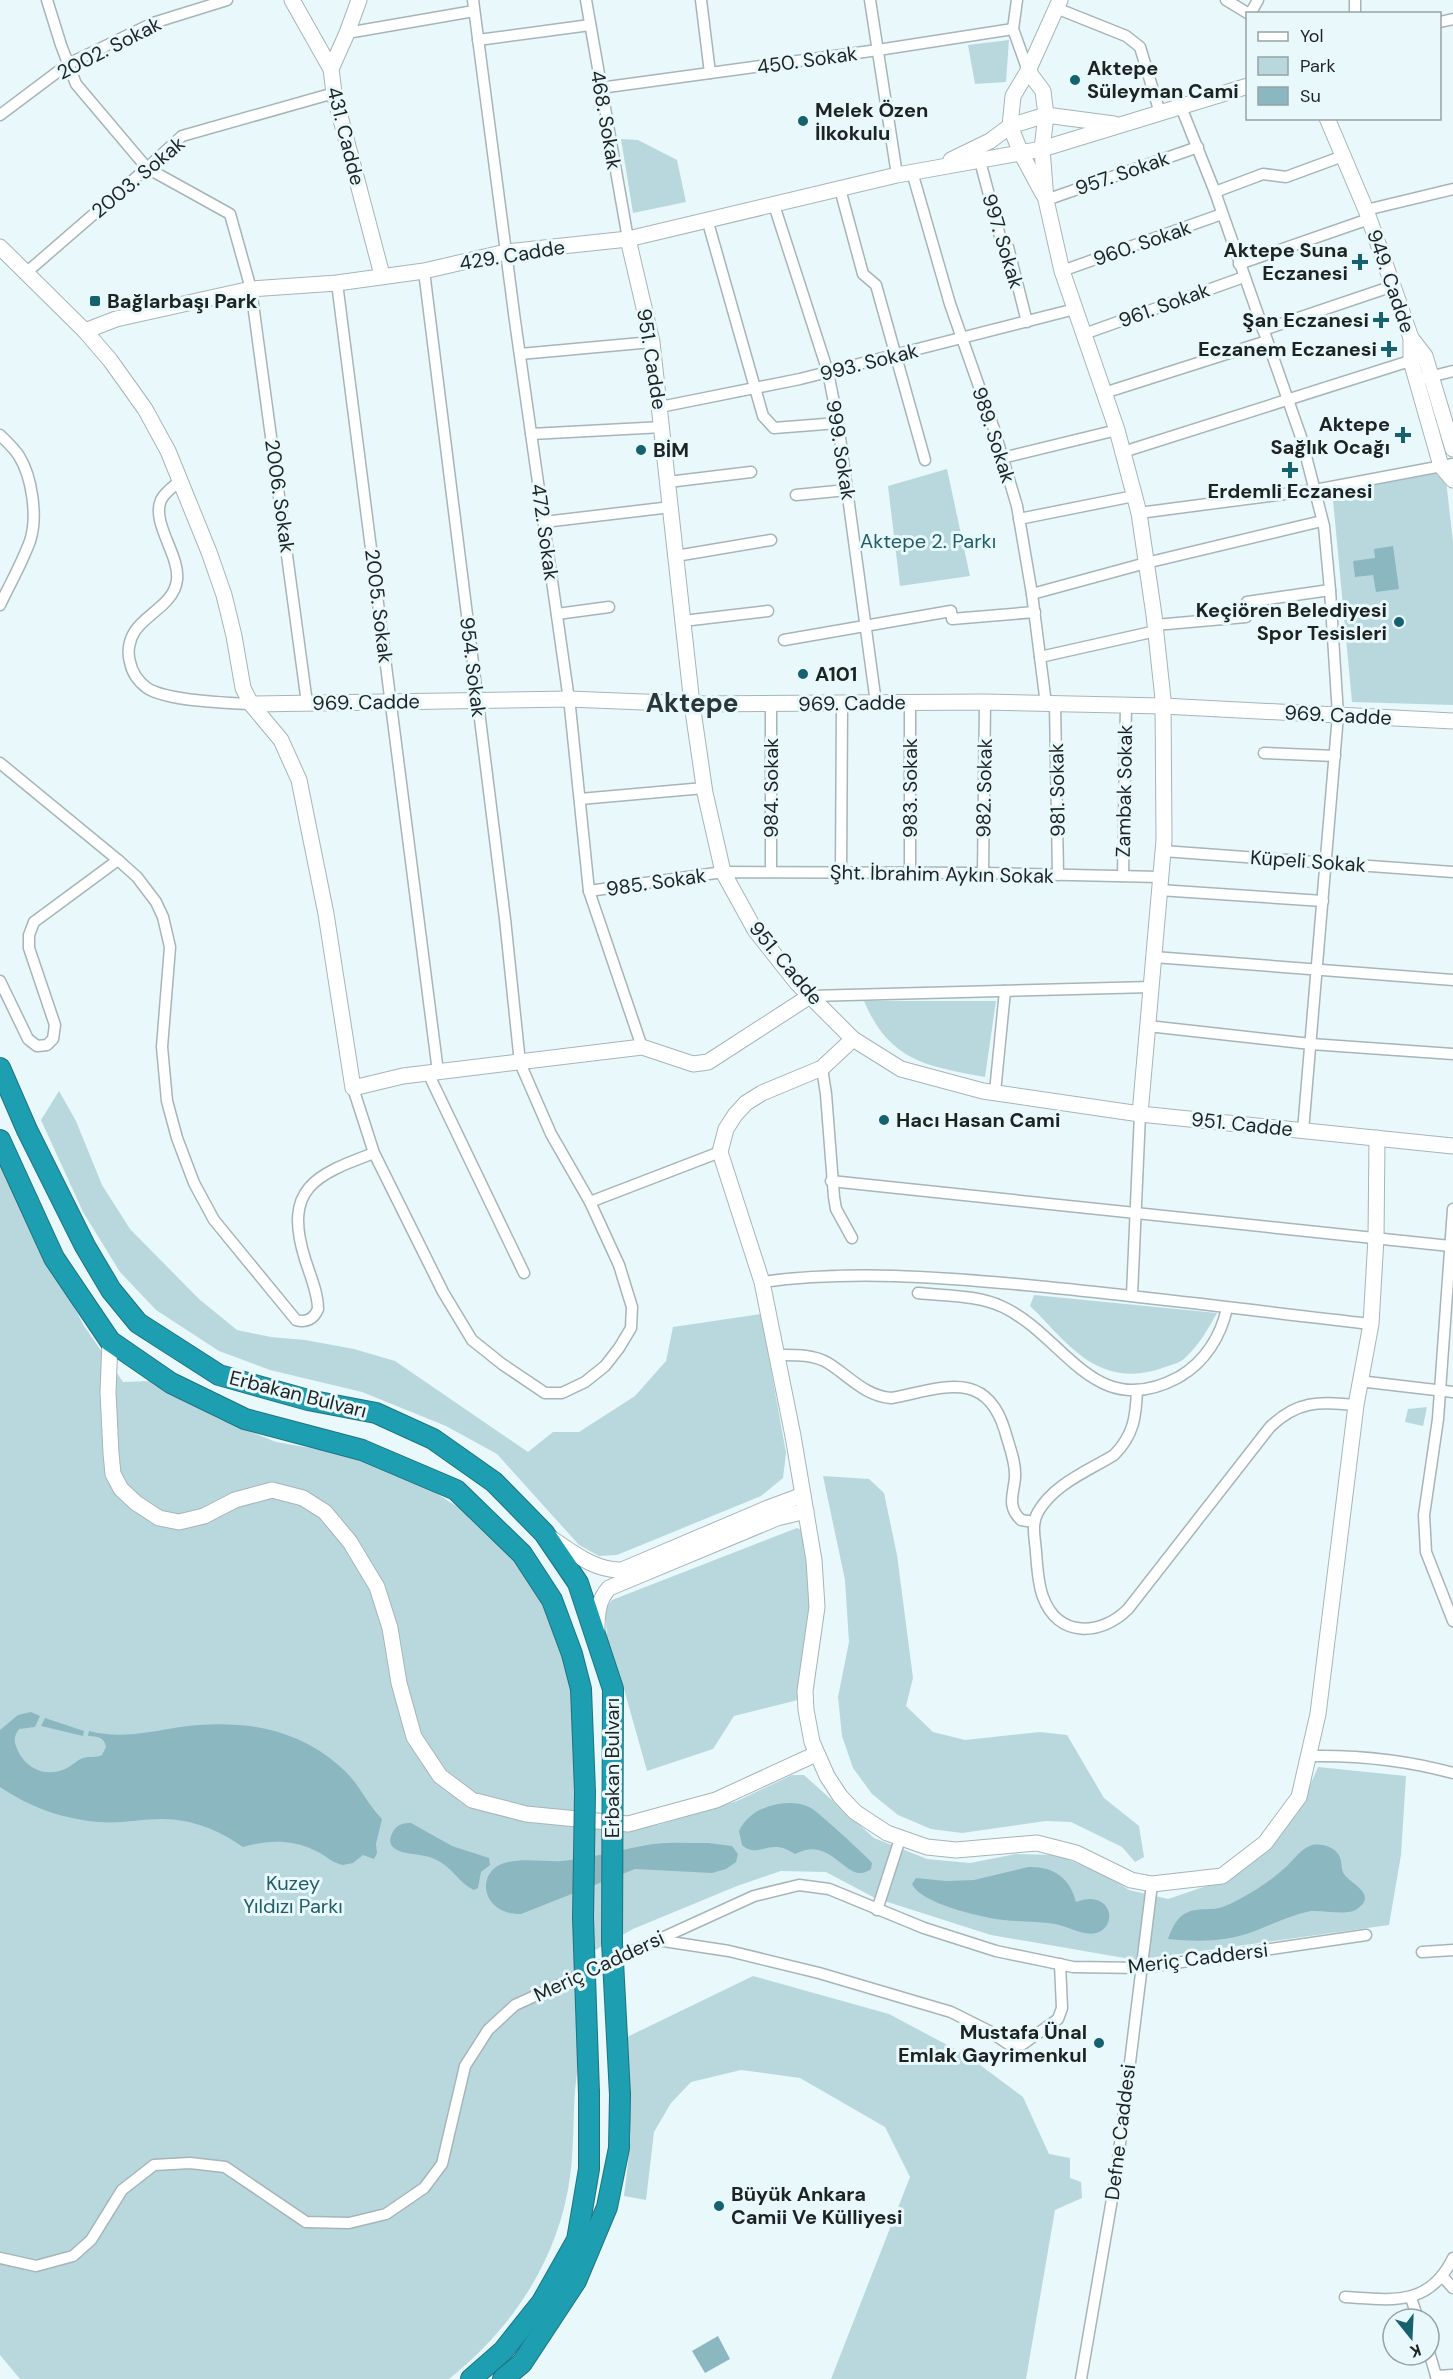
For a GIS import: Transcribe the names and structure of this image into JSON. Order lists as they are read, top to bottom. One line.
{"streets":{"highway":["Erbakan Bulvarı"],"street":["2002. Sokak","450. Sokak","468. Sokak","431. Cadde","957. Sokak","2003. Sokak","997. Sokak","960. Sokak","429. Cadde","949. Cadde","961. Sokak","951. Cadde","993. Sokak","989. Sokak","999. Sokak","2006. Sokak","472. Sokak","2005. Sokak","954. Sokak","969. Cadde","984. Sokak","983. Sokak","982. Sokak","981. Sokak","Zambak Sokak","Küpeli Sokak","Şht. İbrahim Aykın Sokak","985. Sokak","Meriç Caddersi","Defne Caddesi"]},"crossings":[["450. Sokak","468. Sokak"],["450. Sokak","989. Sokak"],["468. Sokak","429. Cadde"],["468. Sokak","951. Cadde"],["431. Cadde","2003. Sokak"],["431. Cadde","429. Cadde"],["431. Cadde","472. Sokak"],["2003. Sokak","2006. Sokak"],["997. Sokak","993. Sokak"],["429. Cadde","951. Cadde"],["429. Cadde","989. Sokak"],["429. Cadde","999. Sokak"],["429. Cadde","2006. Sokak"],["429. Cadde","472. Sokak"],["429. Cadde","2005. Sokak"],["429. Cadde","954. Sokak"],["951. Cadde","993. Sokak"],["951. Cadde","969. Cadde"],["951. Cadde","Şht. İbrahim Aykın Sokak"],["951. Cadde","985. Sokak"],["993. Sokak","989. Sokak"],["993. Sokak","999. Sokak"],["989. Sokak","969. Cadde"],["989. Sokak","981. Sokak"],["999. Sokak","969. Cadde"],["2006. Sokak","969. Cadde"],["472. Sokak","969. Cadde"],["472. Sokak","985. Sokak"],["2005. Sokak","969. Cadde"],["954. Sokak","969. Cadde"],["969. Cadde","984. Sokak"],["969. Cadde","983. Sokak"],["969. Cadde","982. Sokak"],["969. Cadde","981. Sokak"],["969. Cadde","Zambak Sokak"],["984. Sokak","Şht. İbrahim Aykın Sokak"],["983. Sokak","Şht. İbrahim Aykın Sokak"],["982. Sokak","Şht. İbrahim Aykın Sokak"],["981. Sokak","Şht. İbrahim Aykın Sokak"],["Zambak Sokak","Şht. İbrahim Aykın Sokak"],["Şht. İbrahim Aykın Sokak","985. Sokak"],["Meriç Caddersi","Defne Caddesi"]],"districts":["Aktepe"],"parks":["Aktepe 2. Parkı","Kuzey Yıldızı Parkı"],"places":{"other":["Aktepe Süleyman Cami","Melek Özen İlkokulu","BİM","Keçiören Belediyesi Spor Tesisleri","A101","Hacı Hasan Cami","Mustafa Ünal Emlak Gayrimenkul","Büyük Ankara Camii Ve Külliyesi"],"health":["Aktepe Suna Eczanesi","Şan Eczanesi","Eczanem Eczanesi","Aktepe Sağlık Ocağı","Erdemli Eczanesi"],"transit":["Bağlarbaşı Park"]},"legend":["Yol","Park","Su"],"north":"bottom"}
